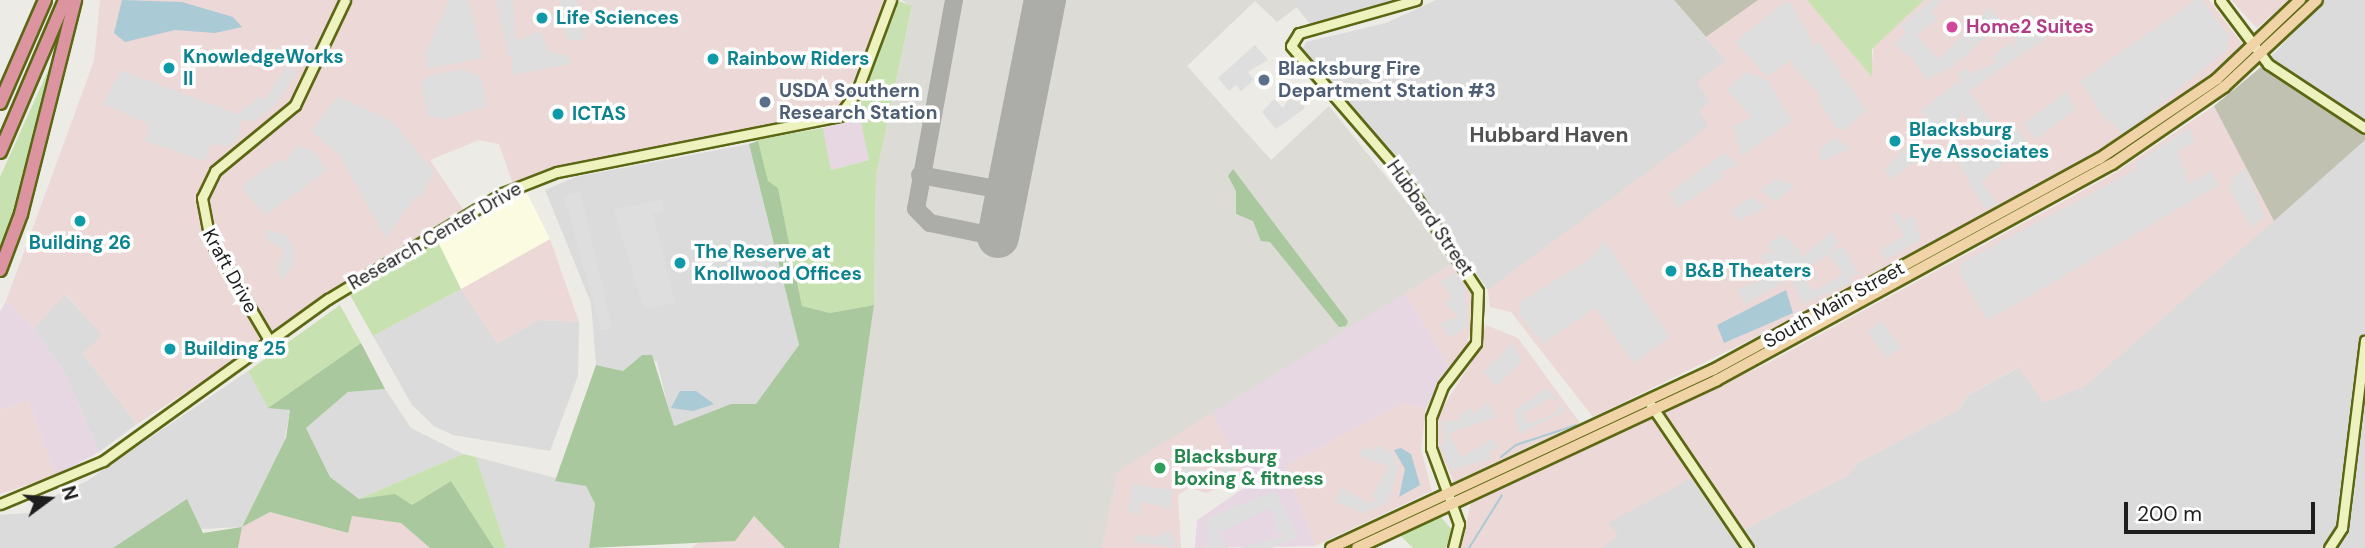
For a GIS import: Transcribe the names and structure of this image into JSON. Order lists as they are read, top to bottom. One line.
{"streets":{"main road":["South Main Street"],"street":["Hubbard Street","Research Center Drive","Kraft Drive"]},"crossings":[["Hubbard Street","South Main Street"],["Research Center Drive","Kraft Drive"]],"districts":["Hubbard Haven"],"places":["Life Sciences","Home2 Suites","Rainbow Riders","KnowledgeWorks II","Blacksburg Fire Department Station #3","USDA Southern Research Station","ICTAS","Blacksburg Eye Associates","Building 26","The Reserve at Knollwood Offices","B&B Theaters","Building 25","Blacksburg boxing & fitness"],"scale_bar":"200 m","north":"right"}
